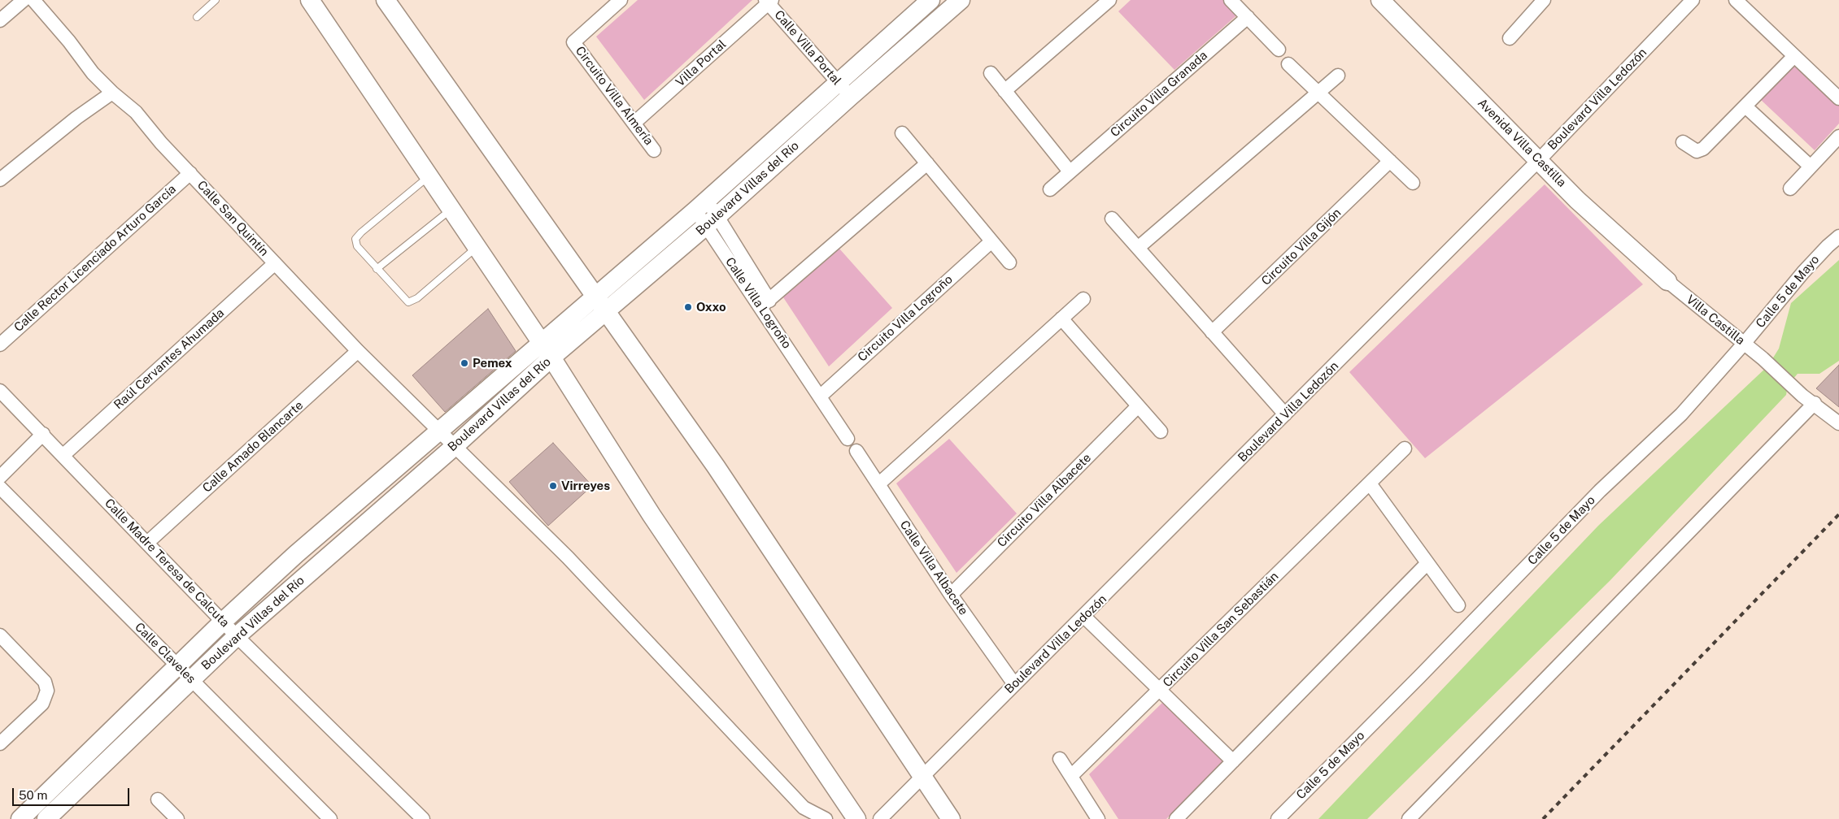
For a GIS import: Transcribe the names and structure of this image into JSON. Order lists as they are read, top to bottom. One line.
{"streets":{"street":["Calle Villa Portal","Villa Portal","Circuito Villa Granada","Circuito Villa Almería","Boulevard Villa Ledozón","Avenida Villa Castilla","Boulevard Villas del Río","Calle San Quintín","Circuito Villa Gijón","Calle Rector Licenciado Arturo García","Calle 5 de Mayo","Calle Villa Logroño","Circuito Villa Logroño","Villa Castilla","Raúl Cervantes Ahumada","Calle Amado Blancarte","Circuito Villa Albacete","Calle Madre Teresa de Calcuta","Calle Villa Albacete","Circuito Villa San Sebastián","Calle Claveles"]},"crossings":[["Calle Villa Portal","Villa Portal"],["Calle Villa Portal","Boulevard Villas del Río"],["Villa Portal","Circuito Villa Almería"],["Boulevard Villa Ledozón","Avenida Villa Castilla"],["Boulevard Villa Ledozón","Calle Villa Albacete"],["Avenida Villa Castilla","Villa Castilla"],["Boulevard Villas del Río","Calle San Quintín"],["Boulevard Villas del Río","Calle Villa Logroño"],["Boulevard Villas del Río","Calle Madre Teresa de Calcuta"],["Boulevard Villas del Río","Calle Claveles"],["Calle San Quintín","Calle Rector Licenciado Arturo García"],["Calle San Quintín","Raúl Cervantes Ahumada"],["Calle San Quintín","Calle Amado Blancarte"],["Calle 5 de Mayo","Villa Castilla"],["Calle Villa Logroño","Circuito Villa Logroño"],["Raúl Cervantes Ahumada","Calle Madre Teresa de Calcuta"],["Calle Amado Blancarte","Calle Madre Teresa de Calcuta"],["Circuito Villa Albacete","Calle Villa Albacete"]],"places":["Oxxo","Pemex","Virreyes"],"scale_bar":"50 m"}
